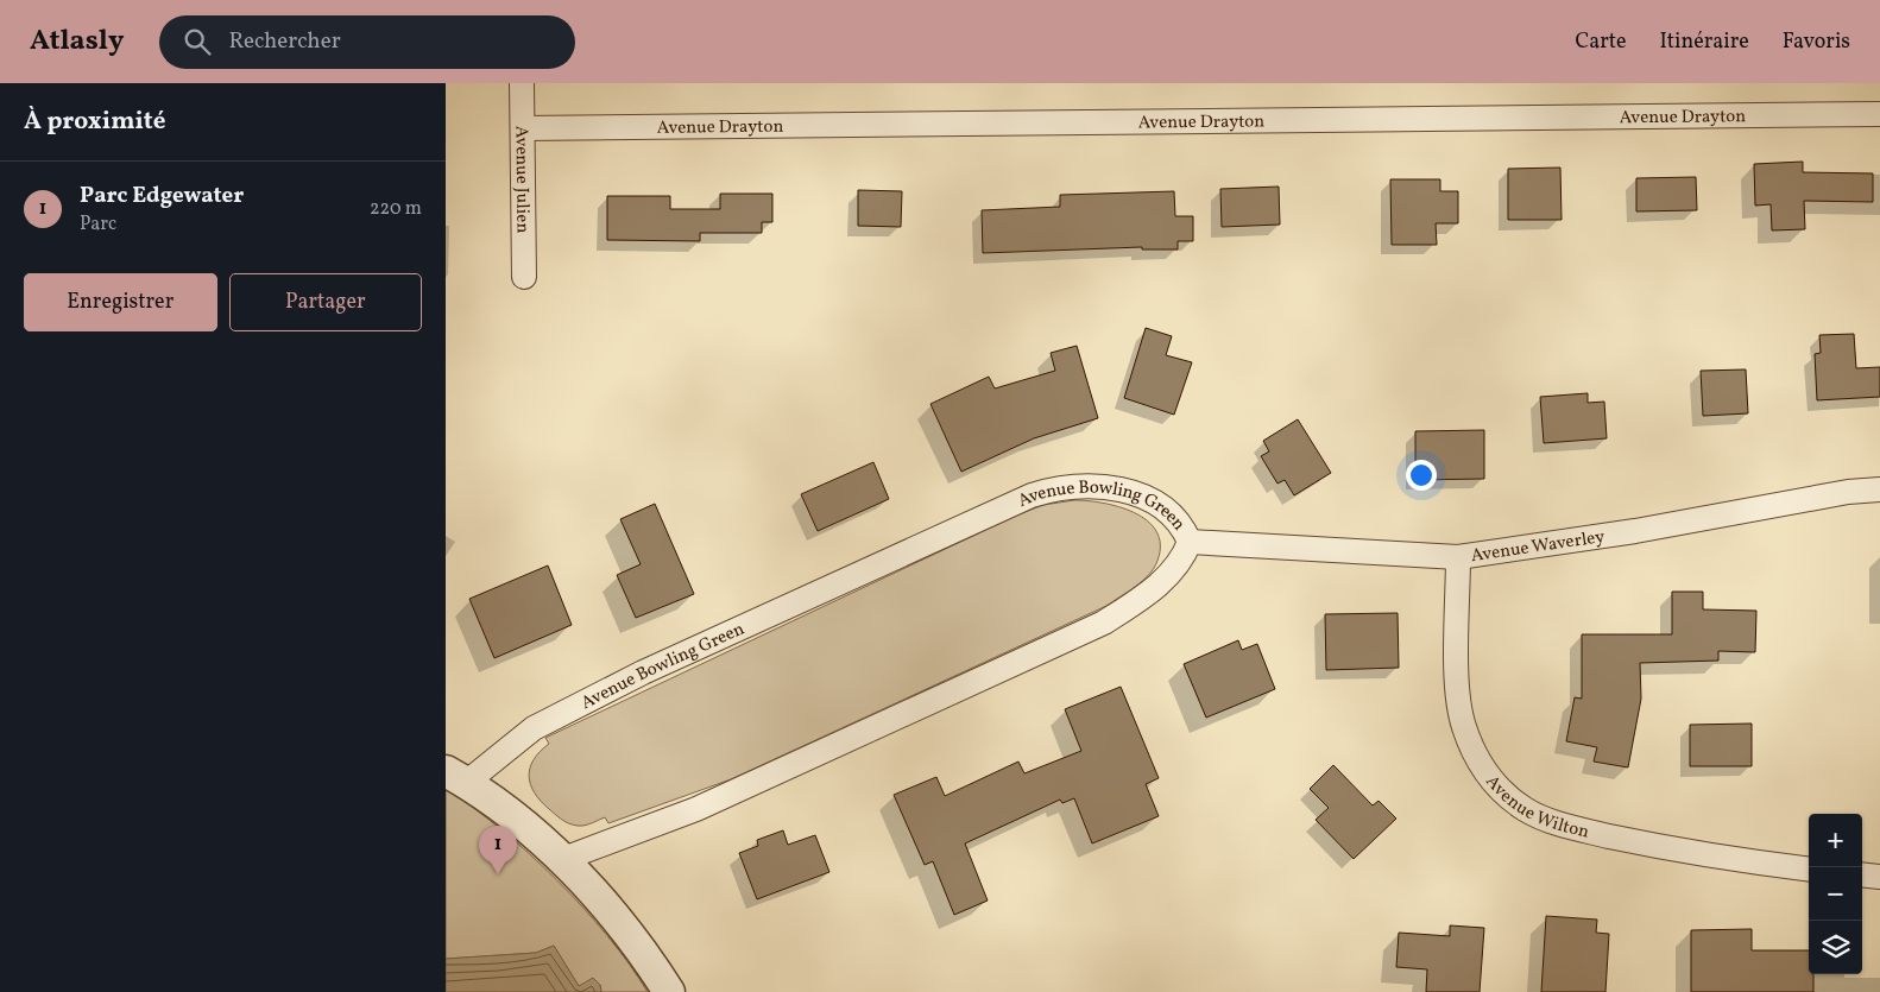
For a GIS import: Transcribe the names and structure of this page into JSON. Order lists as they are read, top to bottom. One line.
{"streets":{"street":["Avenue Drayton","Avenue Julien","Avenue Bowling Green","Avenue Waverley","Avenue Wilton"]},"crossings":[["Avenue Drayton","Avenue Julien"],["Avenue Bowling Green","Avenue Waverley"],["Avenue Waverley","Avenue Wilton"]],"page":{"header":"Atlasly","search":"Rechercher","nav":["Carte","Itinéraire","Favoris"],"heading":"À proximité","list":[{"mark":"1","name":"Parc Edgewater","note":"Parc","value":"220 m"}],"buttons":["Enregistrer","Partager"],"map_buttons":["+","−"],"pins":"1"}}
